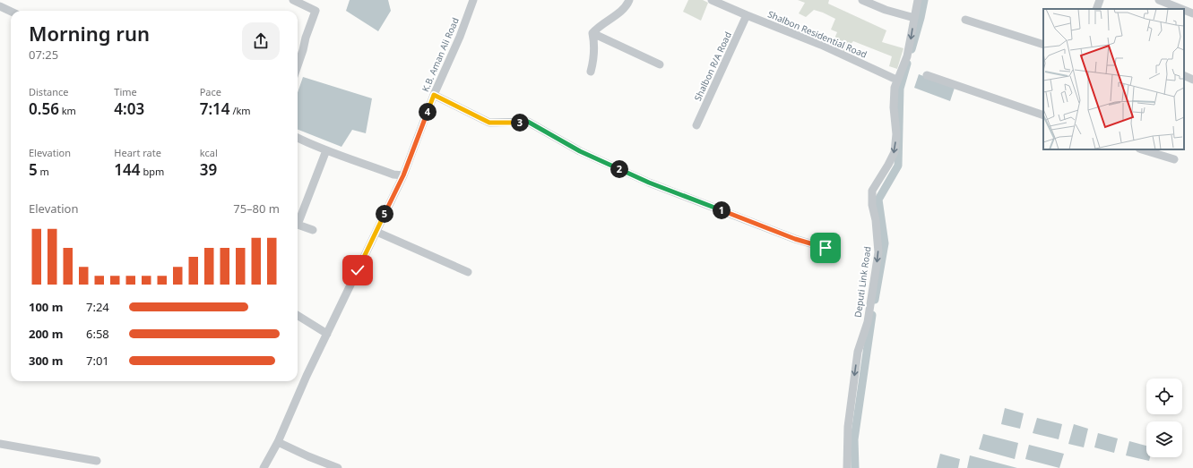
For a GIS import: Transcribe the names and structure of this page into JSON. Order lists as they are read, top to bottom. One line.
{"streets":{"street":["Shalbon Residential Road","K.B. Aman Ali Road","Shalbon R/A Road","Deputi Link Road"]},"crossings":[["Shalbon Residential Road","Shalbon R/A Road"]],"one_way":["Deputi Link Road"],"page":{"heading":["Morning run","07:25"],"stats":[["Distance","0.56 km"],["Time","4:03"],["Pace","7:14 /km"],["Elevation","5 m"],["Heart rate","144 bpm"],["kcal","39"]],"pins":["4","3","2","1","5"],"chart":["Elevation","75–80 m"],"list":[{"name":"100 m","note":"7:24"},{"name":"200 m","note":"6:58"},{"name":"300 m","note":"7:01"}]}}
